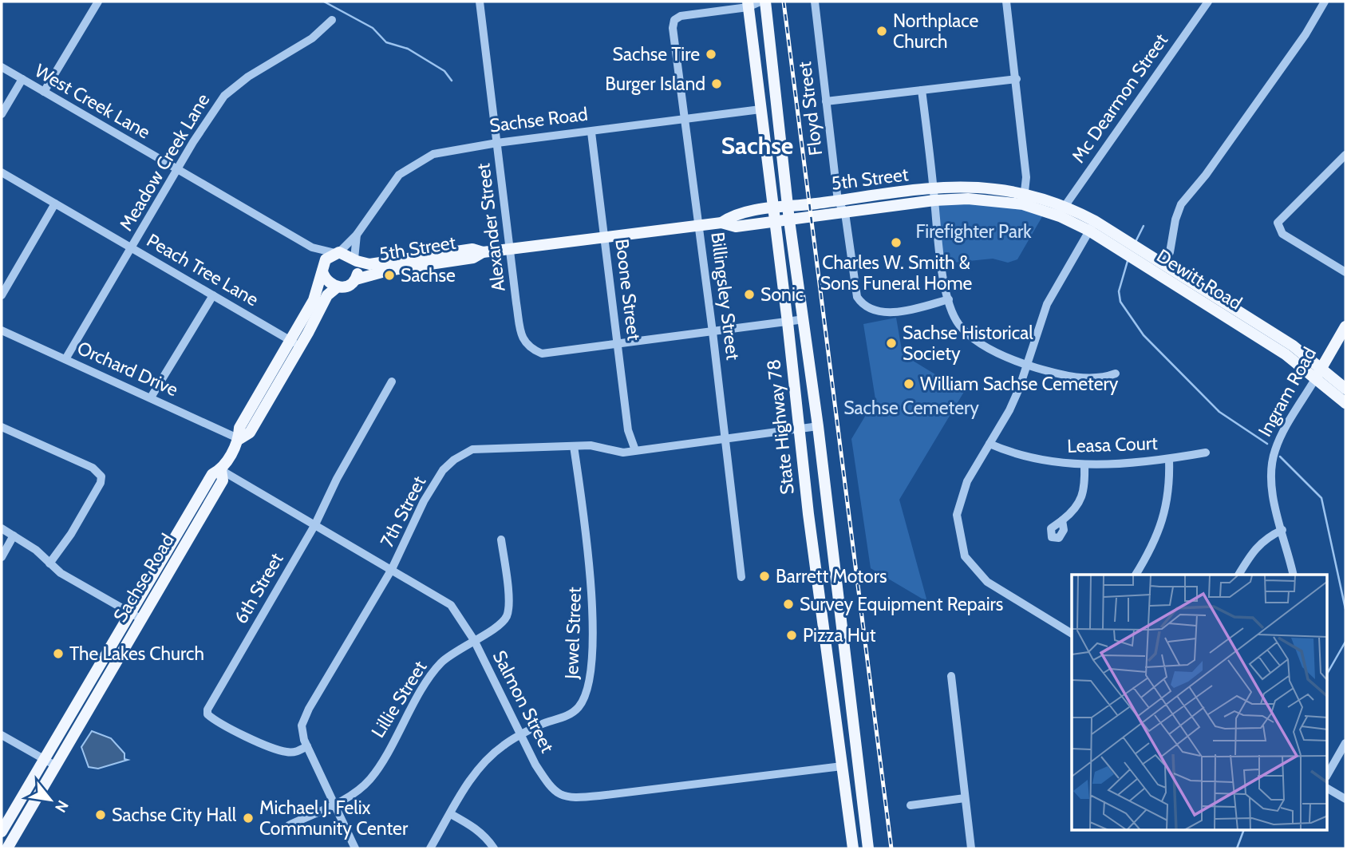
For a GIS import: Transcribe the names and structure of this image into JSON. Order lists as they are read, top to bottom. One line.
{"streets":{"main road":["Sachse Road","5th Street","Dewitt Road","Ingram Road","State Highway 78"],"street":["Mc Dearmon Street","West Creek Lane","Floyd Street","Meadow Creek Lane","Alexander Street","Peach Tree Lane","Boone Street","Billingsley Street","Orchard Drive","Leasa Court","7th Street","6th Street","Jewel Street","Lillie Street","Salmon Street"]},"crossings":[["Mc Dearmon Street","Dewitt Road"],["West Creek Lane","Sachse Road"],["West Creek Lane","Meadow Creek Lane"],["West Creek Lane","5th Street"],["Floyd Street","5th Street"],["Sachse Road","5th Street"],["Sachse Road","Alexander Street"],["Sachse Road","Peach Tree Lane"],["Sachse Road","Boone Street"],["Sachse Road","Billingsley Street"],["Sachse Road","Orchard Drive"],["Sachse Road","State Highway 78"],["Sachse Road","Salmon Street"],["Meadow Creek Lane","Peach Tree Lane"],["Meadow Creek Lane","Orchard Drive"],["5th Street","Alexander Street"],["5th Street","Dewitt Road"],["5th Street","Boone Street"],["5th Street","Billingsley Street"],["5th Street","State Highway 78"],["Alexander Street","Boone Street"],["Dewitt Road","Ingram Road"],["Boone Street","7th Street"],["Billingsley Street","State Highway 78"],["Billingsley Street","7th Street"],["State Highway 78","7th Street"],["State Highway 78","Salmon Street"],["7th Street","6th Street"],["7th Street","Jewel Street"],["7th Street","Lillie Street"],["7th Street","Salmon Street"],["6th Street","Salmon Street"],["Jewel Street","Salmon Street"],["Lillie Street","Salmon Street"]],"districts":["Sachse"],"parks":["Firefighter Park","Sachse Cemetery"],"places":["Northplace Church","Sachse Tire","Burger Island","Charles W. Smith & Sons Funeral Home","Sachse","Sonic","Sachse Historical Society","William Sachse Cemetery","Barrett Motors","Survey Equipment Repairs","Pizza Hut","The Lakes Church","Sachse City Hall","Michael J. Felix Community Center"],"north":"bottom right"}
